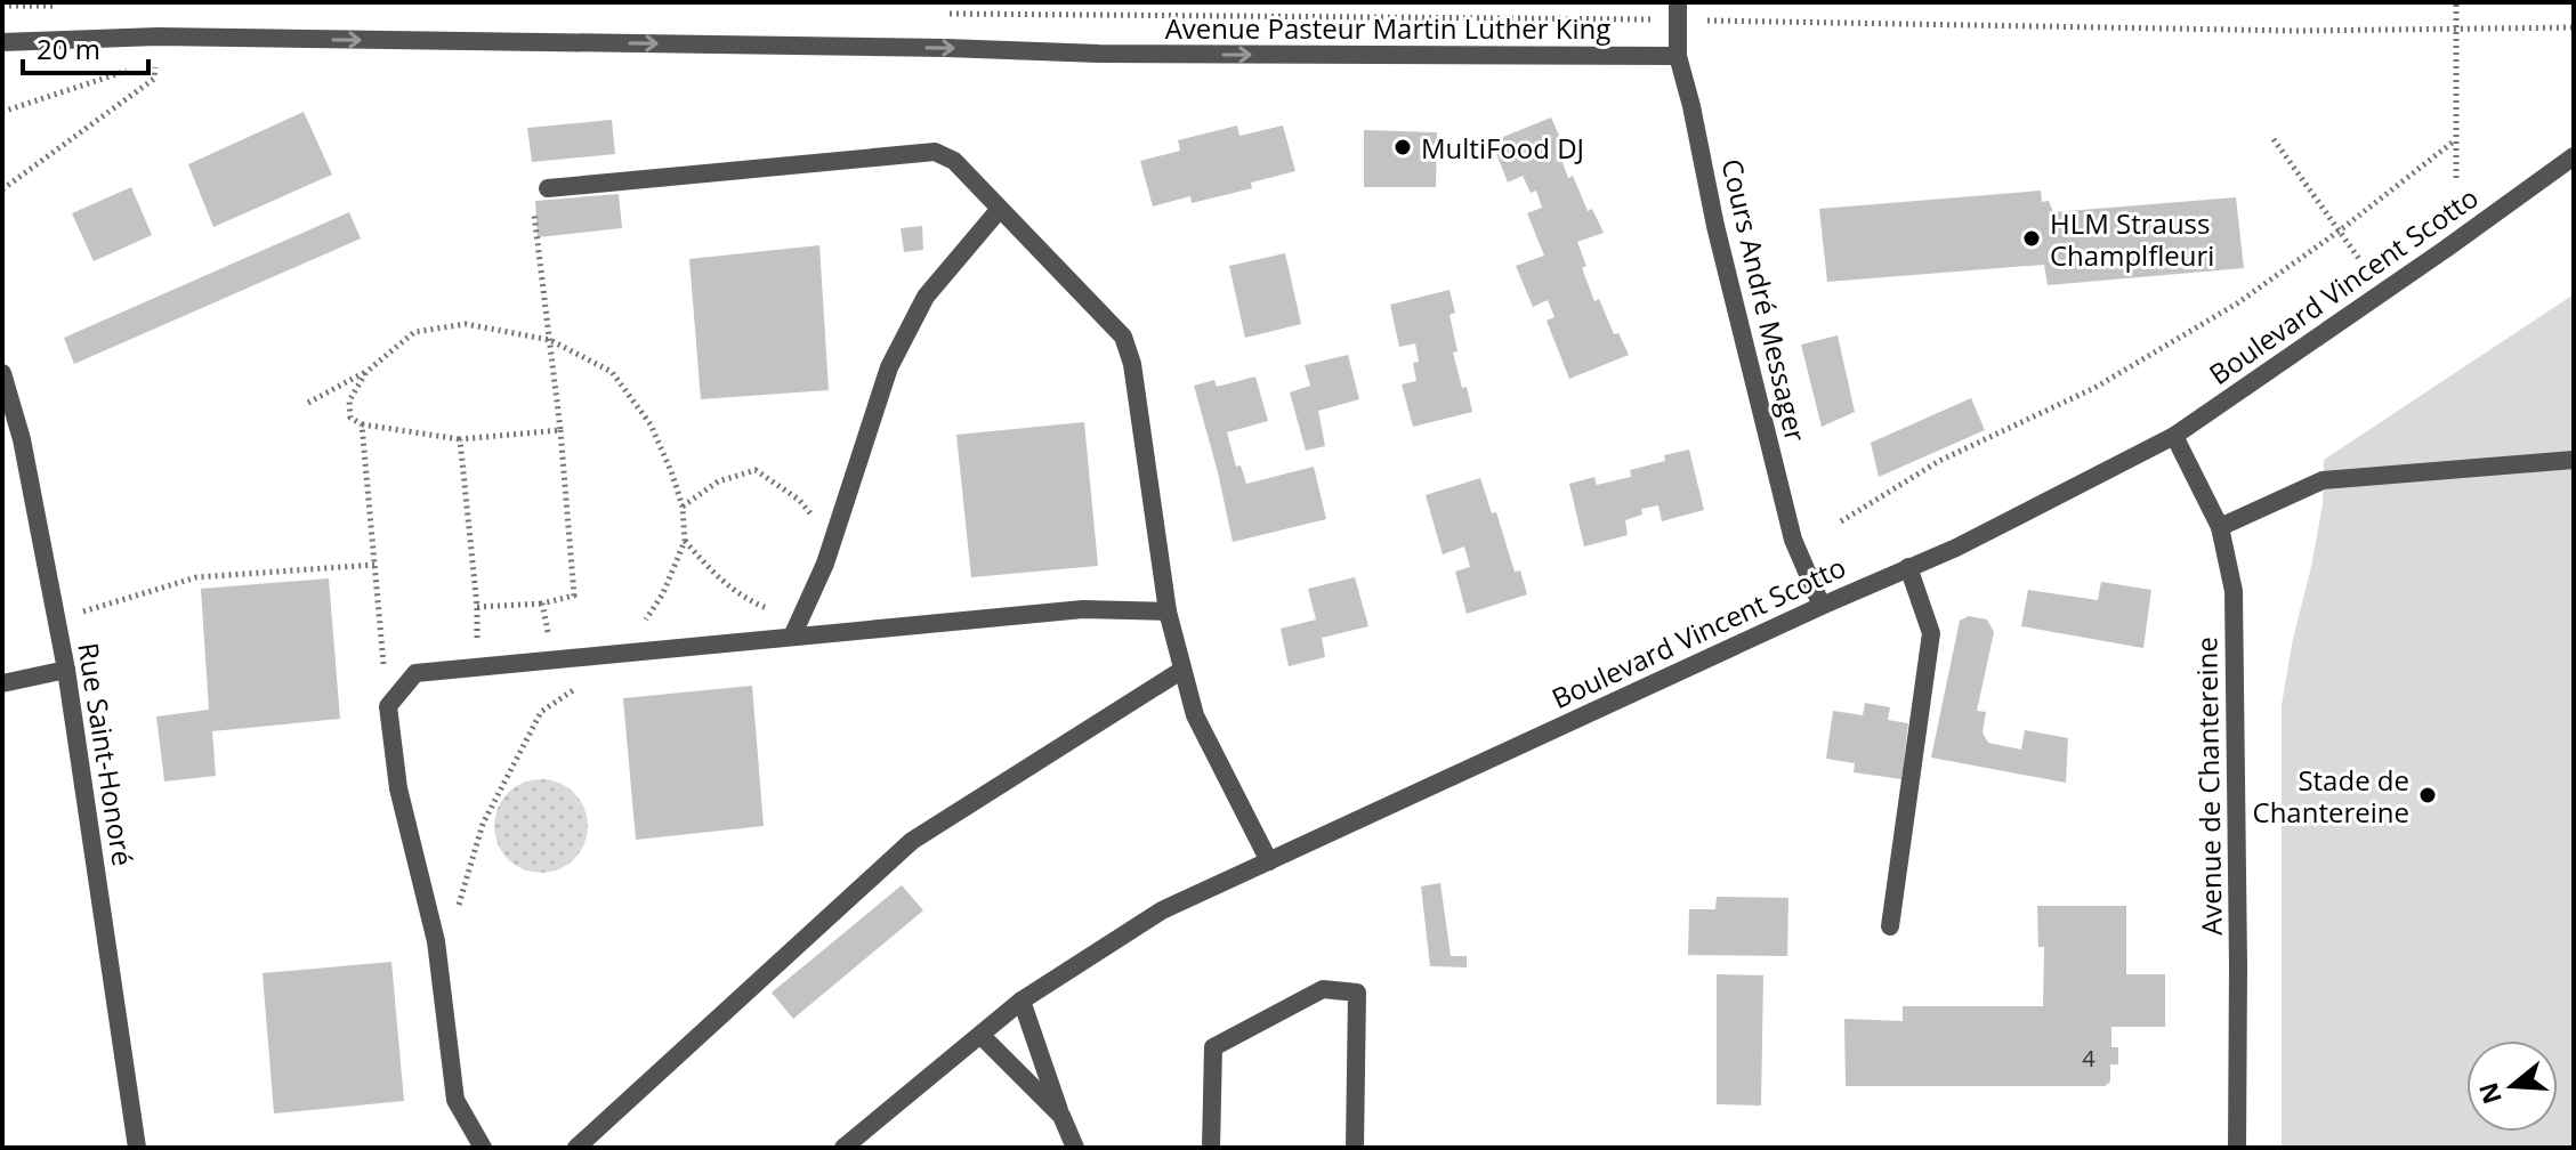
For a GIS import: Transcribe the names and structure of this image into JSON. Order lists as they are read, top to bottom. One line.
{"streets":{"street":["Avenue Pasteur Martin Luther King","Boulevard Vincent Scotto","Cours André Messager","Rue Saint-Honoré","Avenue de Chantereine"]},"crossings":[["Avenue Pasteur Martin Luther King","Cours André Messager"],["Boulevard Vincent Scotto","Cours André Messager"],["Boulevard Vincent Scotto","Avenue de Chantereine"]],"places":["MultiFood DJ","HLM Strauss Champlfleuri","Stade de Chantereine"],"house_numbers":["4"],"scale_bar":"20 m","north":"left"}
